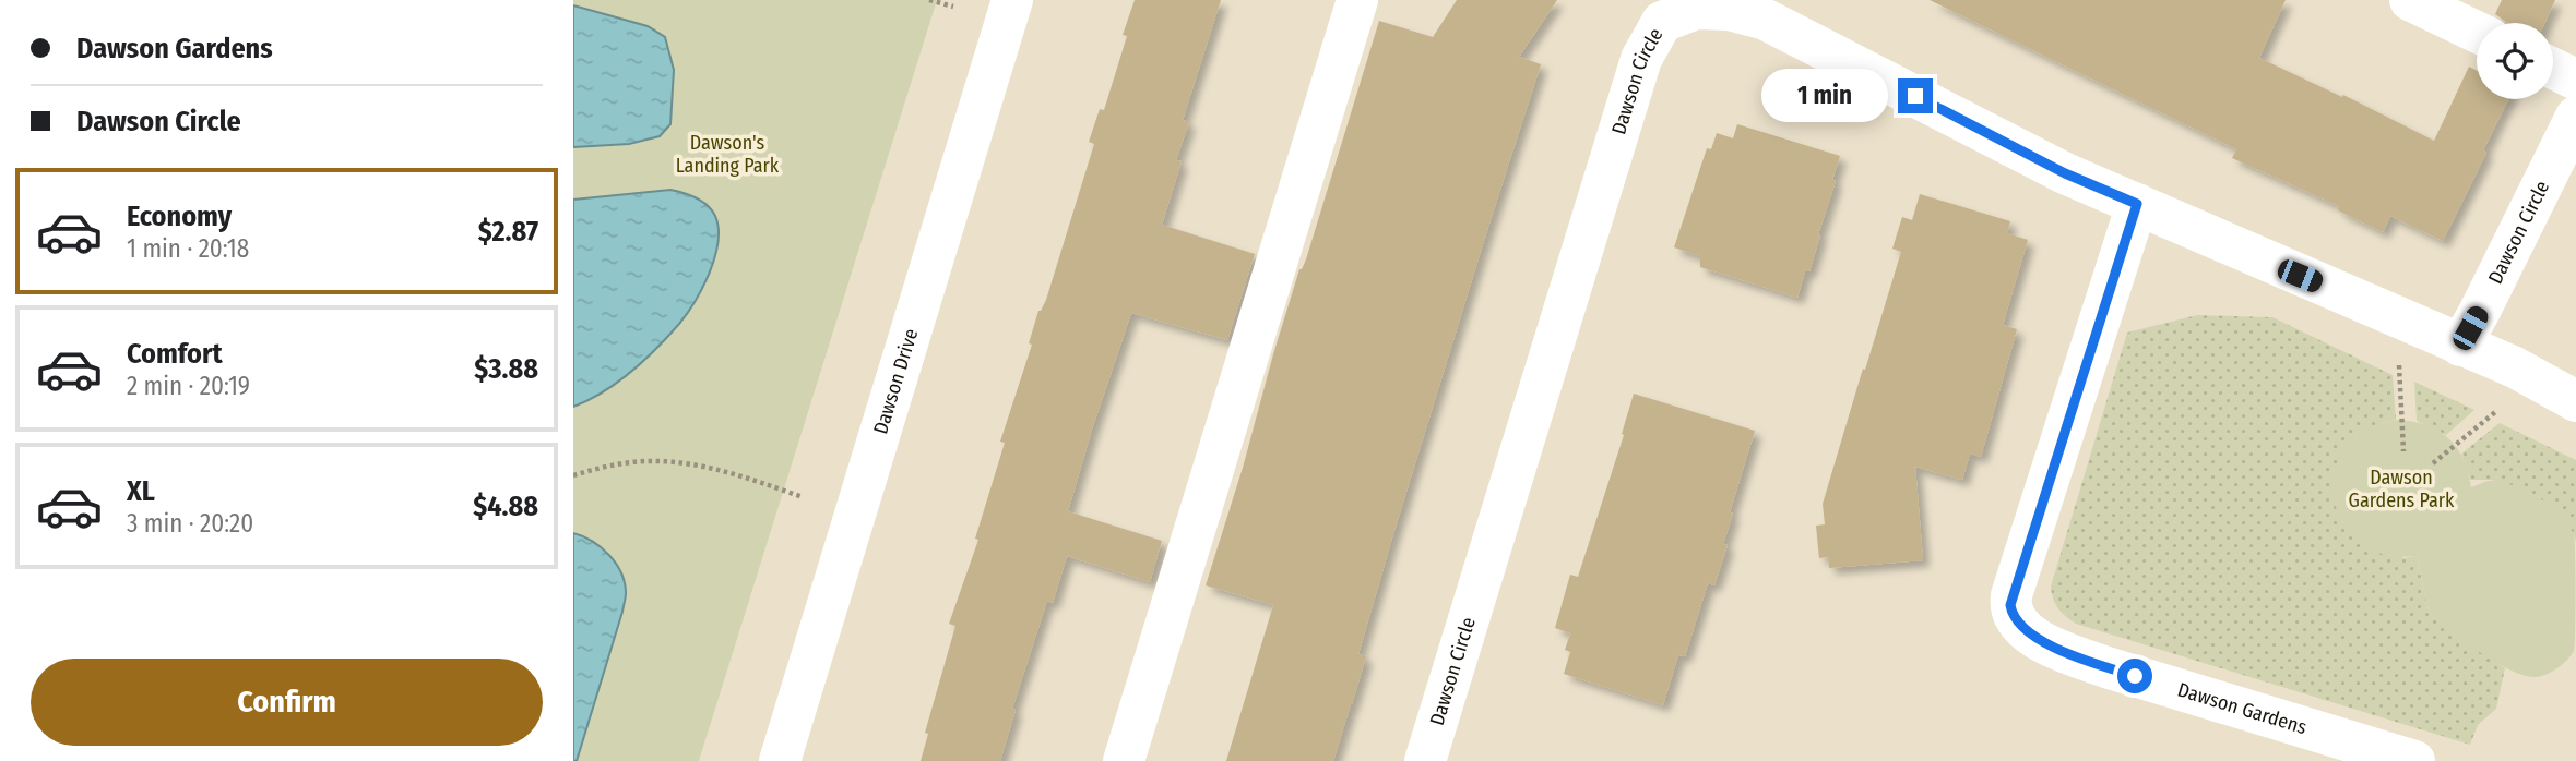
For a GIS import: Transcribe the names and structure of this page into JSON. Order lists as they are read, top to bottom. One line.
{"streets":{"street":["Dawson Circle","Dawson Drive","Dawson Gardens"]},"crossings":[["Dawson Circle","Dawson Gardens"]],"parks":["Dawson's Landing Park","Dawson Gardens Park"],"page":{"banner":["Dawson Gardens","Dawson Circle"],"bubble":"1 min","list":[{"name":"Economy","note":"1 min · 20:18","value":"$2.87"},{"name":"Comfort","note":"2 min · 20:19","value":"$3.88"},{"name":"XL","note":"3 min · 20:20","value":"$4.88"}],"buttons":"Confirm"}}
